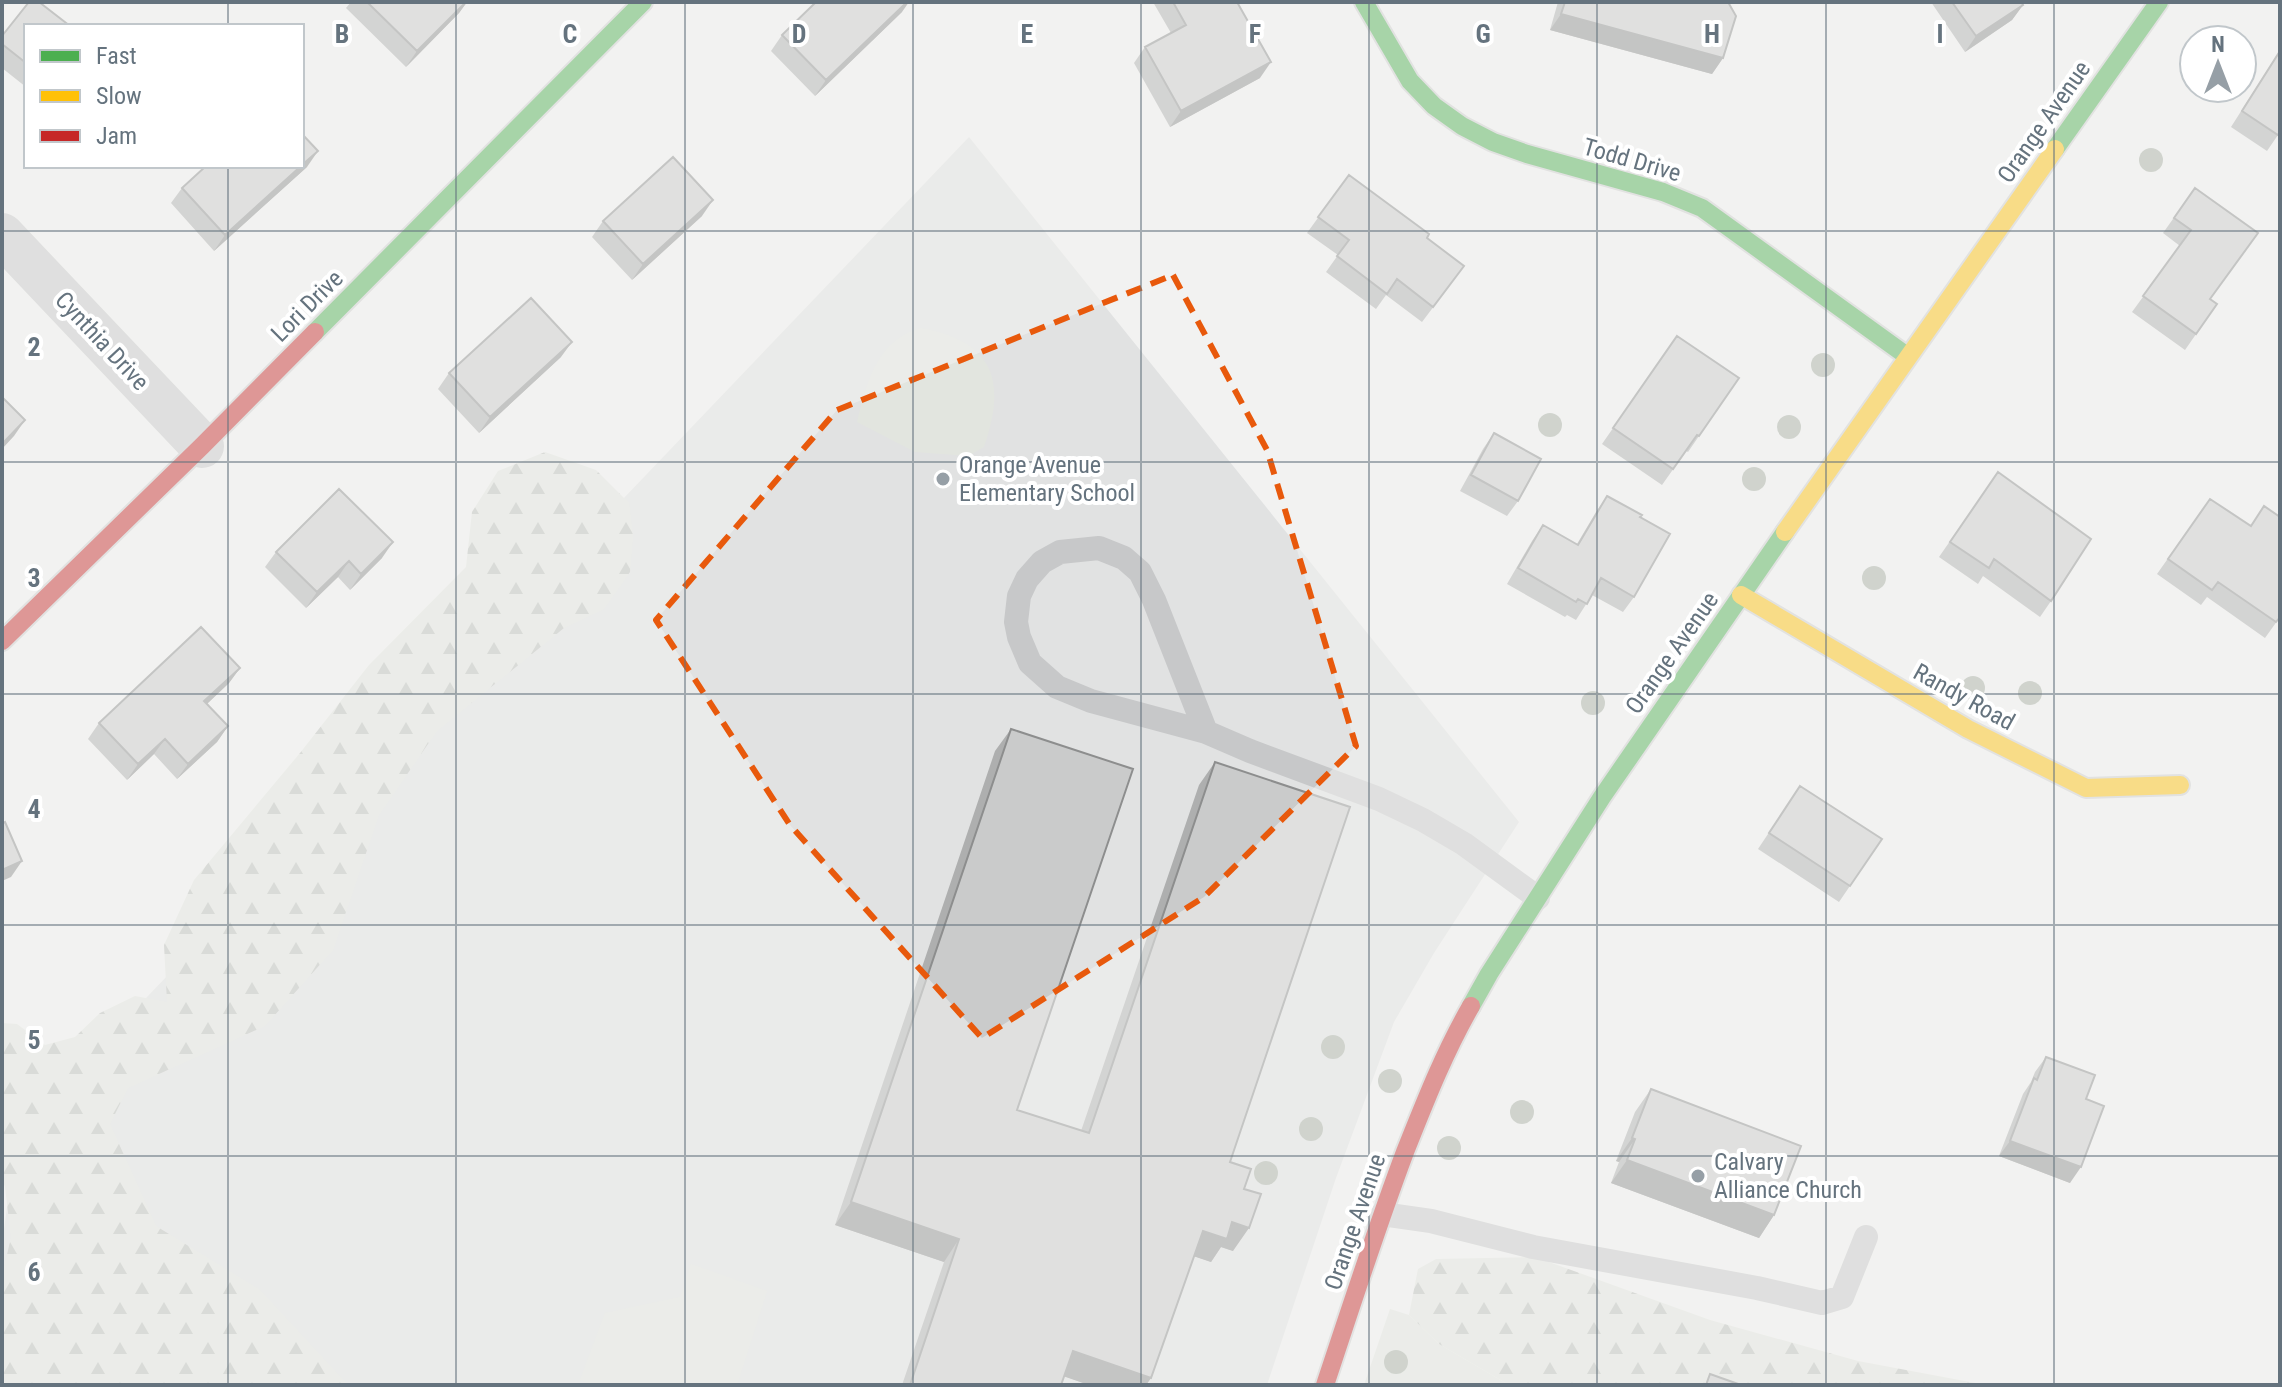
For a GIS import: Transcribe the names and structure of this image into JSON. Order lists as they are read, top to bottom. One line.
{"streets":{"street":["Orange Avenue","Todd Drive","Lori Drive","Cynthia Drive","Randy Road"]},"crossings":[["Orange Avenue","Todd Drive"],["Orange Avenue","Randy Road"],["Lori Drive","Cynthia Drive"]],"places":["Orange Avenue Elementary School","Calvary Alliance Church"],"legend":["Fast","Slow","Jam"],"north":"top","grid":{"columns":["B","C","D","E","F","G","H","I"],"rows":["2","3","4","5","6"]}}
